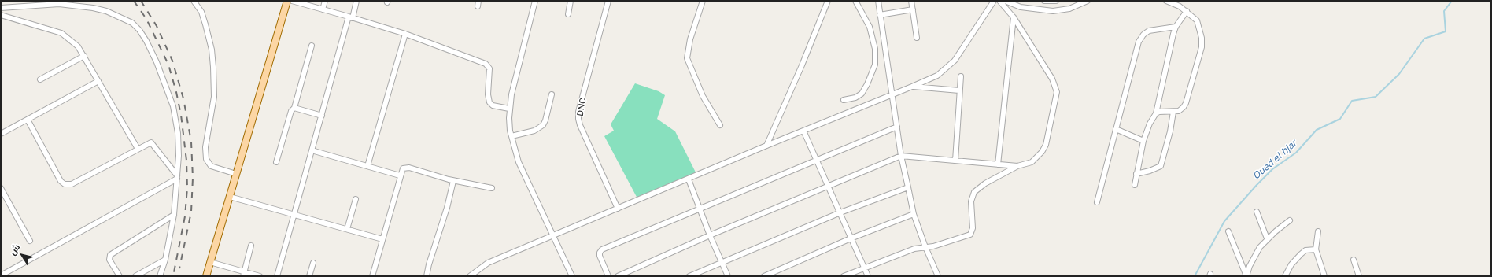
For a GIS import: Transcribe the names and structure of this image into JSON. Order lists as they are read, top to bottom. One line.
{"streets":{"street":["DNC"]},"water":["Oued el hjar"],"north":"top left"}
